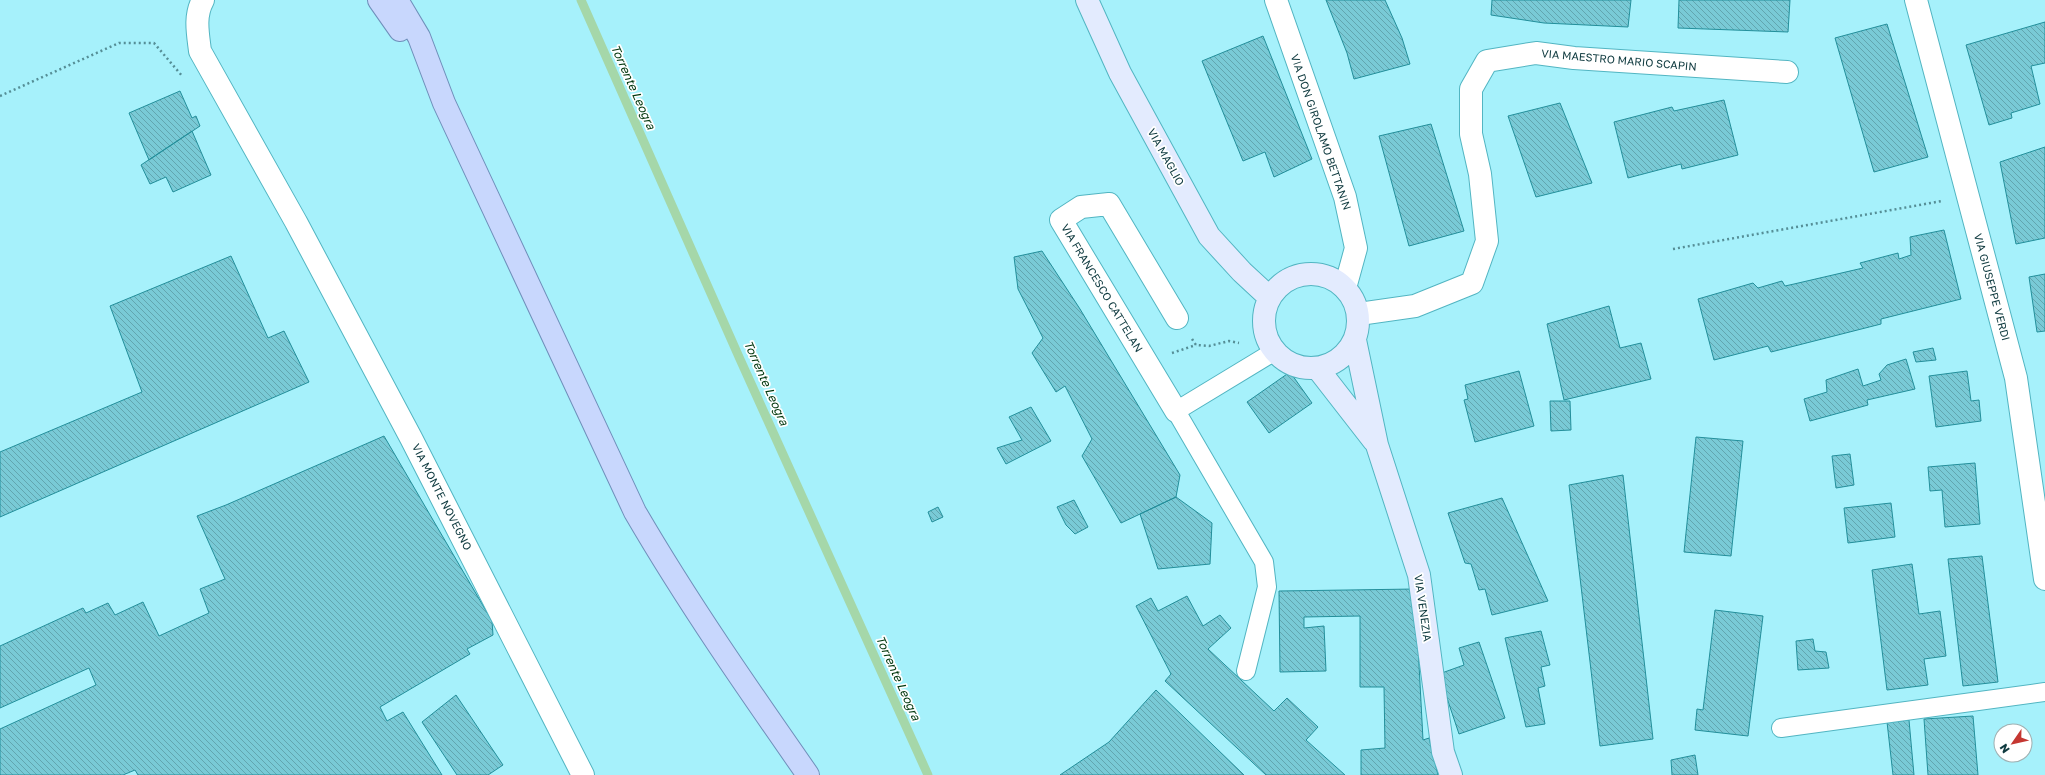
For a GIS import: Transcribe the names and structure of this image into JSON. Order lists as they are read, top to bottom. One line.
{"streets":{"street":["VIA MAESTRO MARIO SCAPIN","VIA DON GIROLAMO BETTANIN","VIA MAGLIO","VIA GIUSEPPE VERDI","VIA FRANCESCO CATTELAN","VIA MONTE NOVEGNO","VIA VENEZIA"]},"crossings":[["VIA MAESTRO MARIO SCAPIN","VIA DON GIROLAMO BETTANIN"],["VIA MAESTRO MARIO SCAPIN","VIA MAGLIO"],["VIA MAESTRO MARIO SCAPIN","VIA VENEZIA"],["VIA DON GIROLAMO BETTANIN","VIA MAGLIO"],["VIA DON GIROLAMO BETTANIN","VIA VENEZIA"],["VIA MAGLIO","VIA VENEZIA"]],"water":["Torrente Leogra"],"north":"bottom left"}
